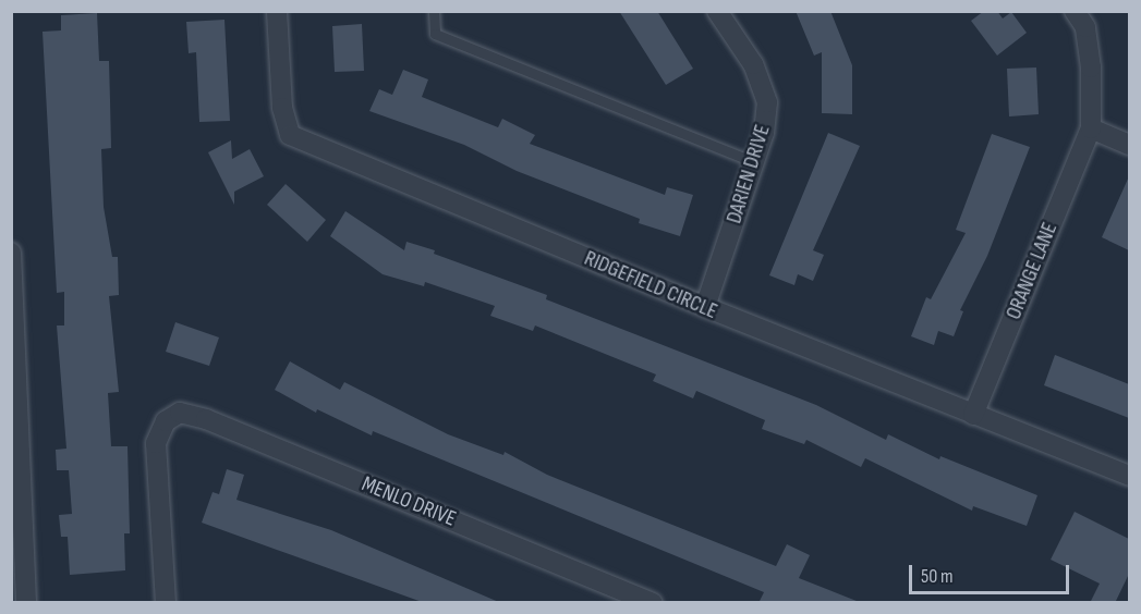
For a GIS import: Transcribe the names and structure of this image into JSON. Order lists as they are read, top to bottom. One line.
{"streets":{"street":["DARIEN DRIVE","ORANGE LANE","RIDGEFIELD CIRCLE","MENLO DRIVE"]},"crossings":[["DARIEN DRIVE","RIDGEFIELD CIRCLE"],["ORANGE LANE","RIDGEFIELD CIRCLE"]],"scale_bar":"50 m"}
